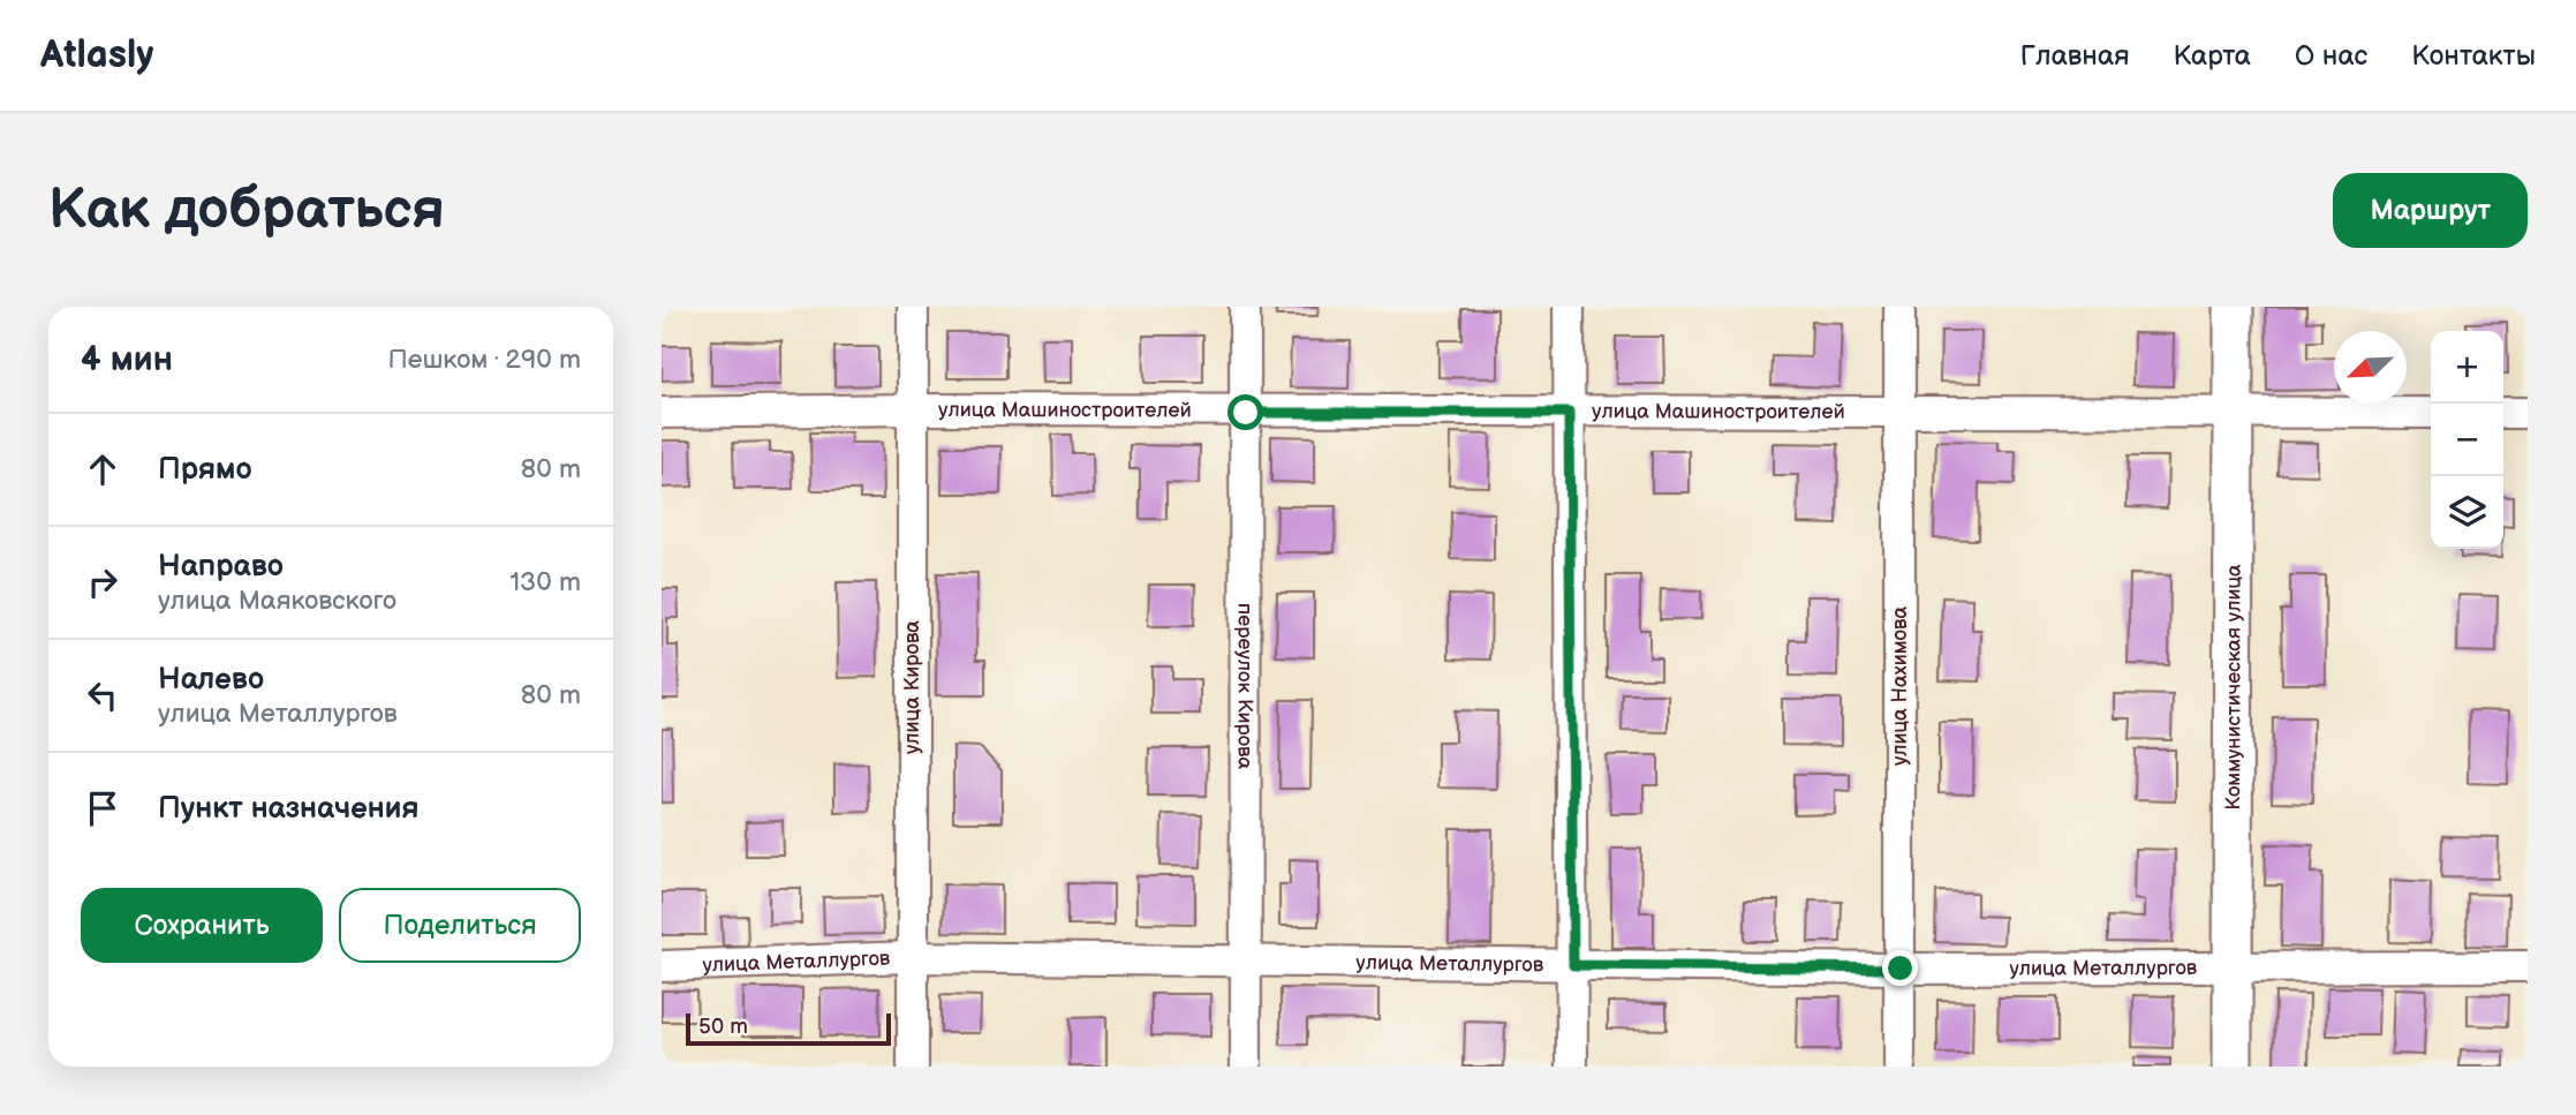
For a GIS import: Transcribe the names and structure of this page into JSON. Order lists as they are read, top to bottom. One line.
{"streets":{"street":["улица Машиностроителей","переулок Кирова","улица Нахимова","улица Кирова","Коммунистическая улица","улица Металлургов"]},"crossings":[["улица Машиностроителей","переулок Кирова"],["улица Машиностроителей","улица Нахимова"],["улица Машиностроителей","улица Кирова"],["улица Машиностроителей","Коммунистическая улица"],["переулок Кирова","улица Металлургов"],["улица Нахимова","улица Металлургов"],["улица Кирова","улица Металлургов"],["Коммунистическая улица","улица Металлургов"]],"scale_bar":"50 m","north":"bottom left","page":{"header":"Atlasly","nav":["Главная","Карта","О нас","Контакты"],"buttons":["Маршрут",["Сохранить","Поделиться"]],"title":"Как добраться","heading":["4 мин","Пешком · 290 m"],"map_buttons":["+","−"],"list":[["Прямо","80 m"],["Направо","улица Маяковского","130 m"],["Налево","улица Металлургов","80 m"],"Пункт назначения"],"scale":"50 m"}}
